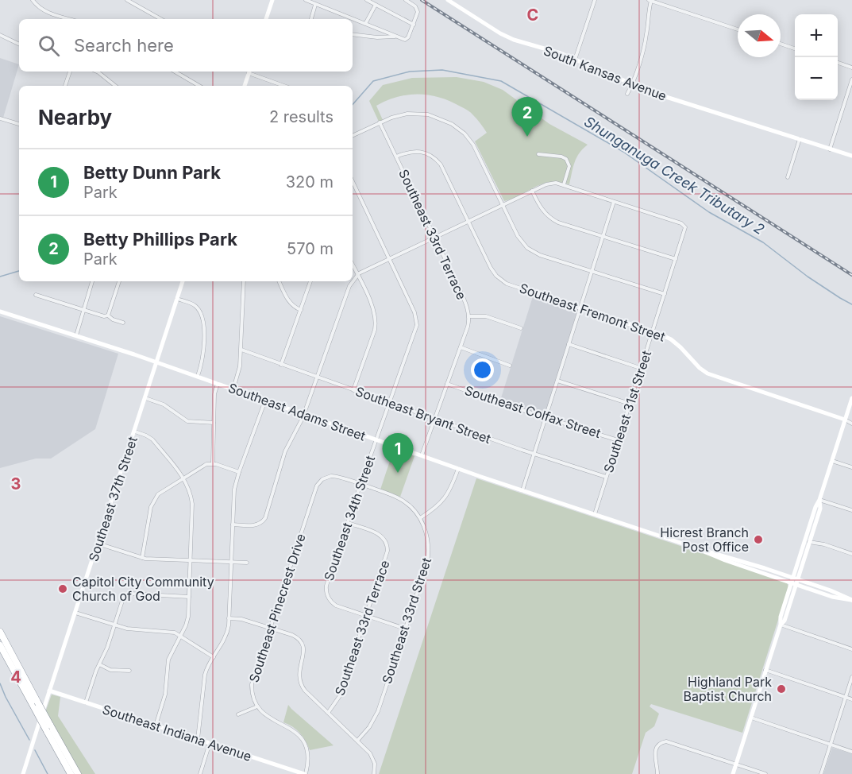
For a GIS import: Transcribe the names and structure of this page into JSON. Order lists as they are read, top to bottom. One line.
{"streets":{"main road":["South Kansas Avenue","Southeast Fremont Street","Southeast Adams Street","Southeast 37th Street","Southeast Indiana Avenue"],"street":["Southeast 33rd Terrace","Southeast Colfax Street","Southeast 31st Street","Southeast Bryant Street","Southeast 34th Street","Southeast Pinecrest Drive","Southeast 33rd Street"]},"crossings":[["Southeast 33rd Terrace","Southeast Fremont Street"],["Southeast 33rd Terrace","Southeast Adams Street"],["Southeast 33rd Terrace","Southeast Colfax Street"],["Southeast 33rd Terrace","Southeast Bryant Street"],["Southeast 33rd Terrace","Southeast 34th Street"],["Southeast Fremont Street","Southeast 31st Street"],["Southeast Adams Street","Southeast 31st Street"],["Southeast Adams Street","Southeast 37th Street"],["Southeast Adams Street","Southeast 34th Street"],["Southeast Colfax Street","Southeast 31st Street"],["Southeast 31st Street","Southeast Bryant Street"],["Southeast Bryant Street","Southeast 34th Street"],["Southeast 37th Street","Southeast Indiana Avenue"],["Southeast 34th Street","Southeast Pinecrest Drive"]],"water":["Shunganuga Creek Tributary 2"],"places":["Hicrest Branch Post Office","Capitol City Community Church of God","Highland Park Baptist Church"],"north":"right","page":{"map_buttons":["+","−"],"search":"Search here","heading":["Nearby","2 results"],"pins":["2","1"],"list":[{"mark":"1","name":"Betty Dunn Park","note":"Park","value":"320 m"},{"mark":"2","name":"Betty Phillips Park","note":"Park","value":"570 m"}]},"grid":{"columns":["C"],"rows":["3","4"]}}
